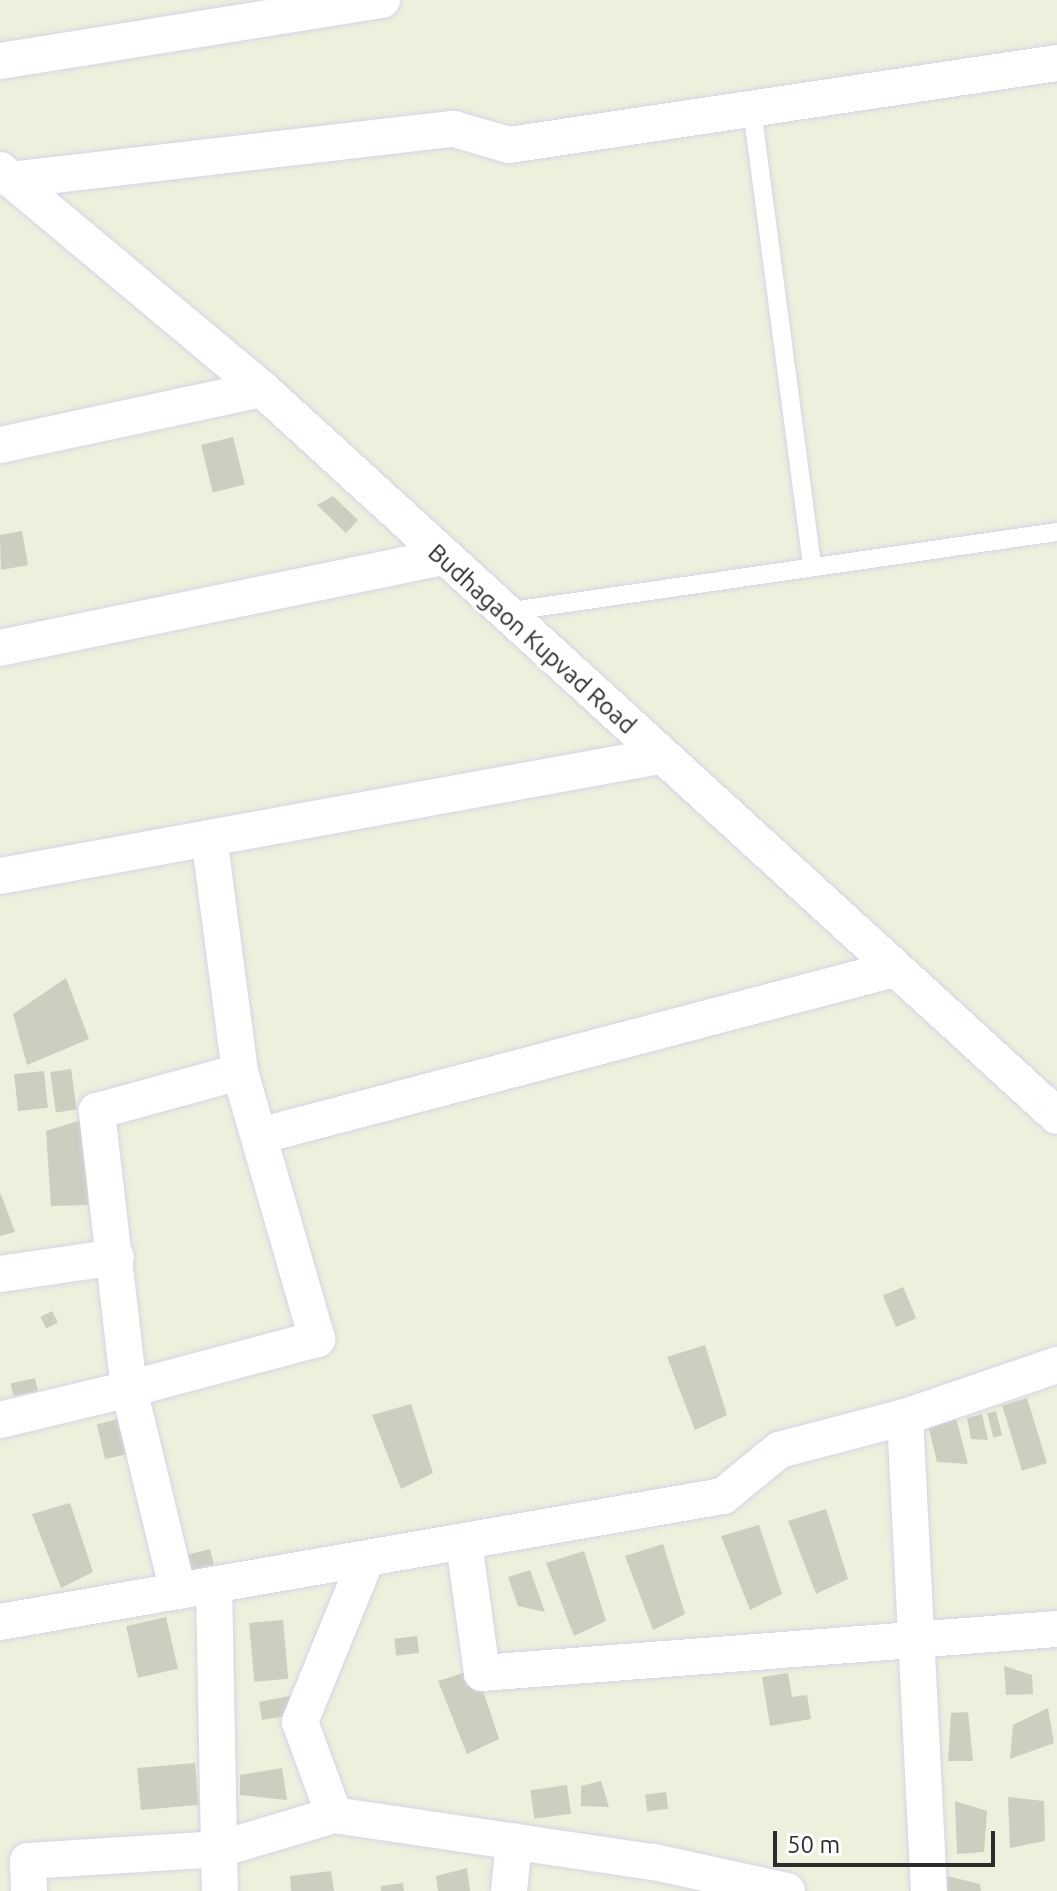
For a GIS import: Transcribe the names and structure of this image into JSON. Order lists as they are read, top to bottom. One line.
{"streets":{"street":["Budhagaon Kupvad Road"]},"scale_bar":"50 m"}
